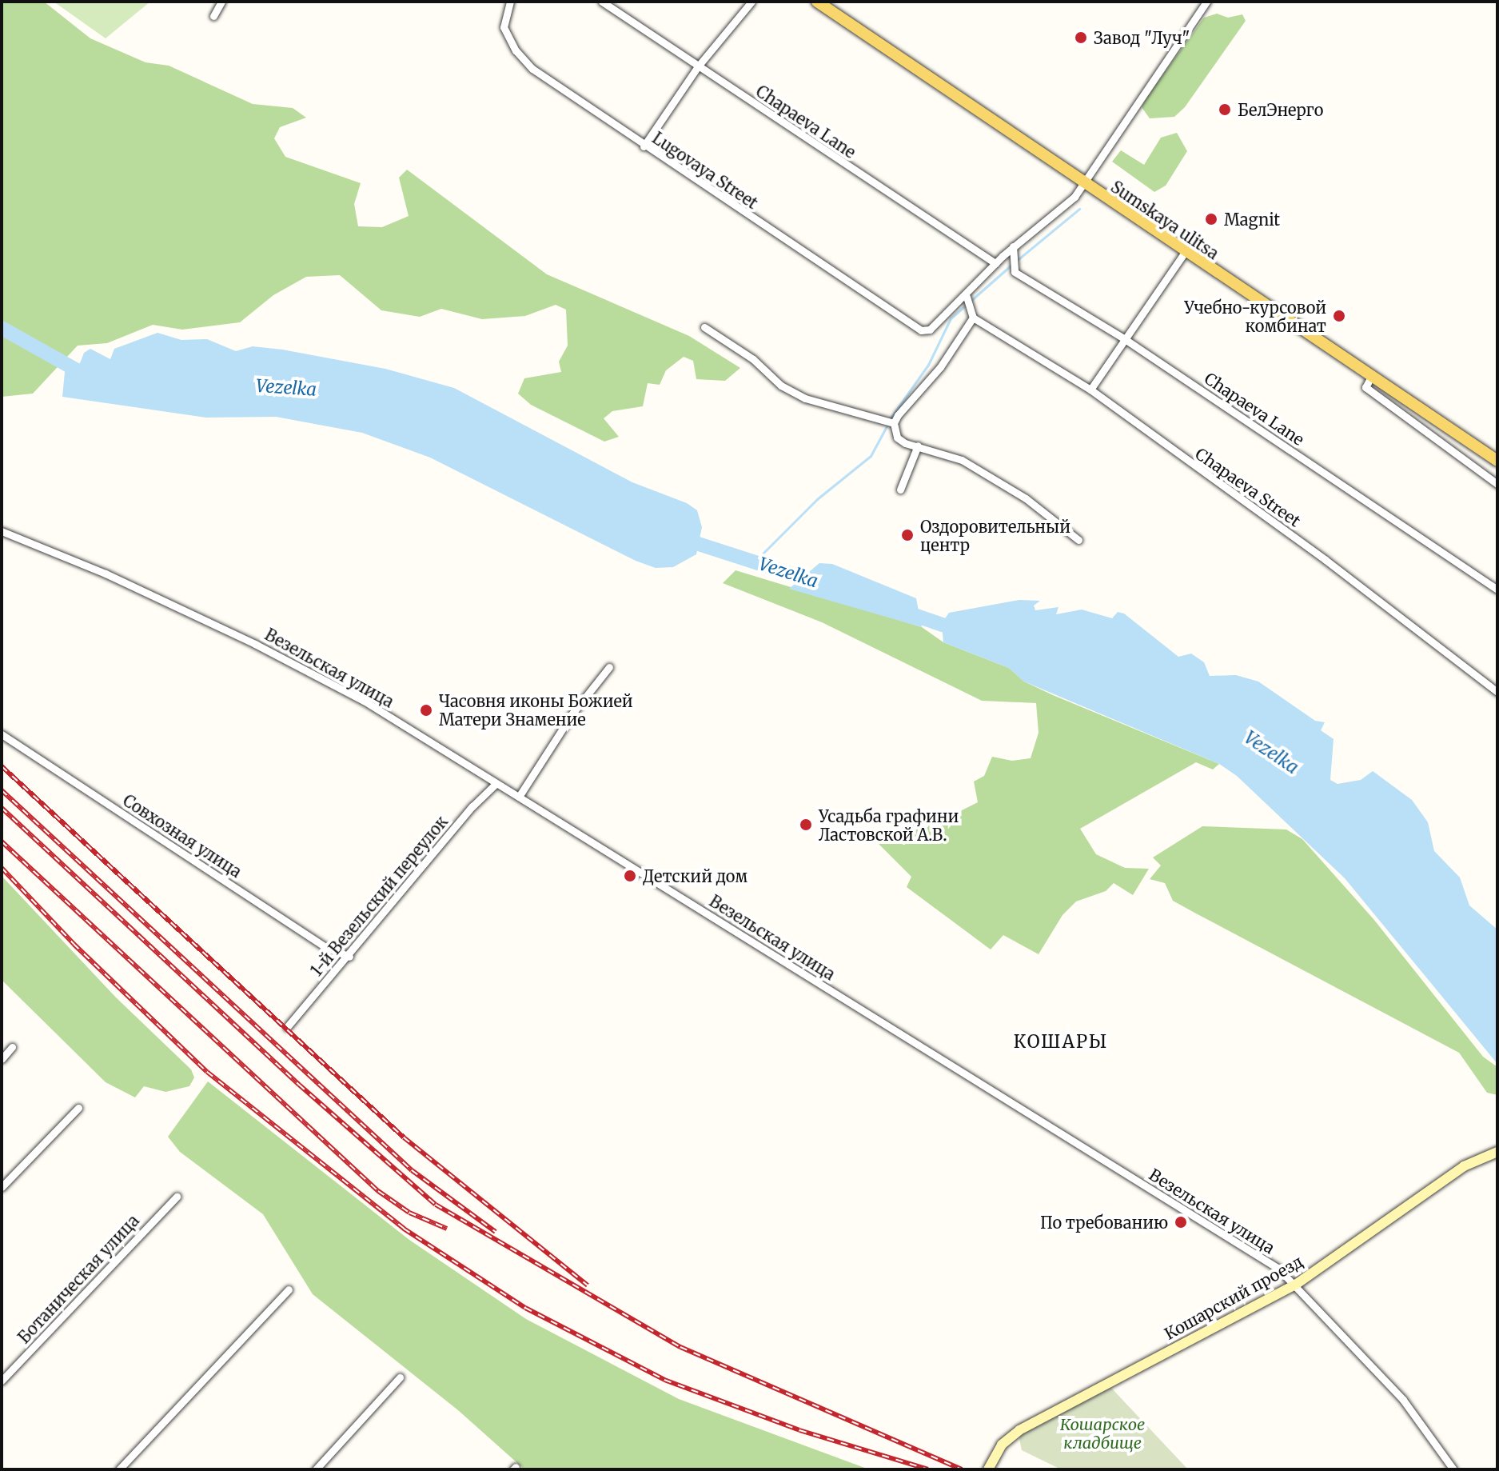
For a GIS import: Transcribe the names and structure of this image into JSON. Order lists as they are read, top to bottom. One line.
{"streets":{"main road":["Sumskaya ulitsa"],"street":["Chapaeva Lane","Lugovaya Street","Chapaeva Street","Везельская улица","Совхозная улица","1-й Везельский переулок","Ботаническая улица","Кошарский проезд"]},"crossings":[["Везельская улица","1-й Везельский переулок"],["Везельская улица","Кошарский проезд"],["Совхозная улица","1-й Везельский переулок"]],"districts":["КОШАРЫ"],"water":["Vezelka"],"parks":["Кошарское кладбище"],"places":["Завод \"Луч\"","БелЭнерго","Magnit","Учебно-курсовой комбинат","Оздоровительный центр","Часовня иконы Божией Матери Знамение","Усадьба графини Ластовской А.В.","Детский дом","По требованию"]}
